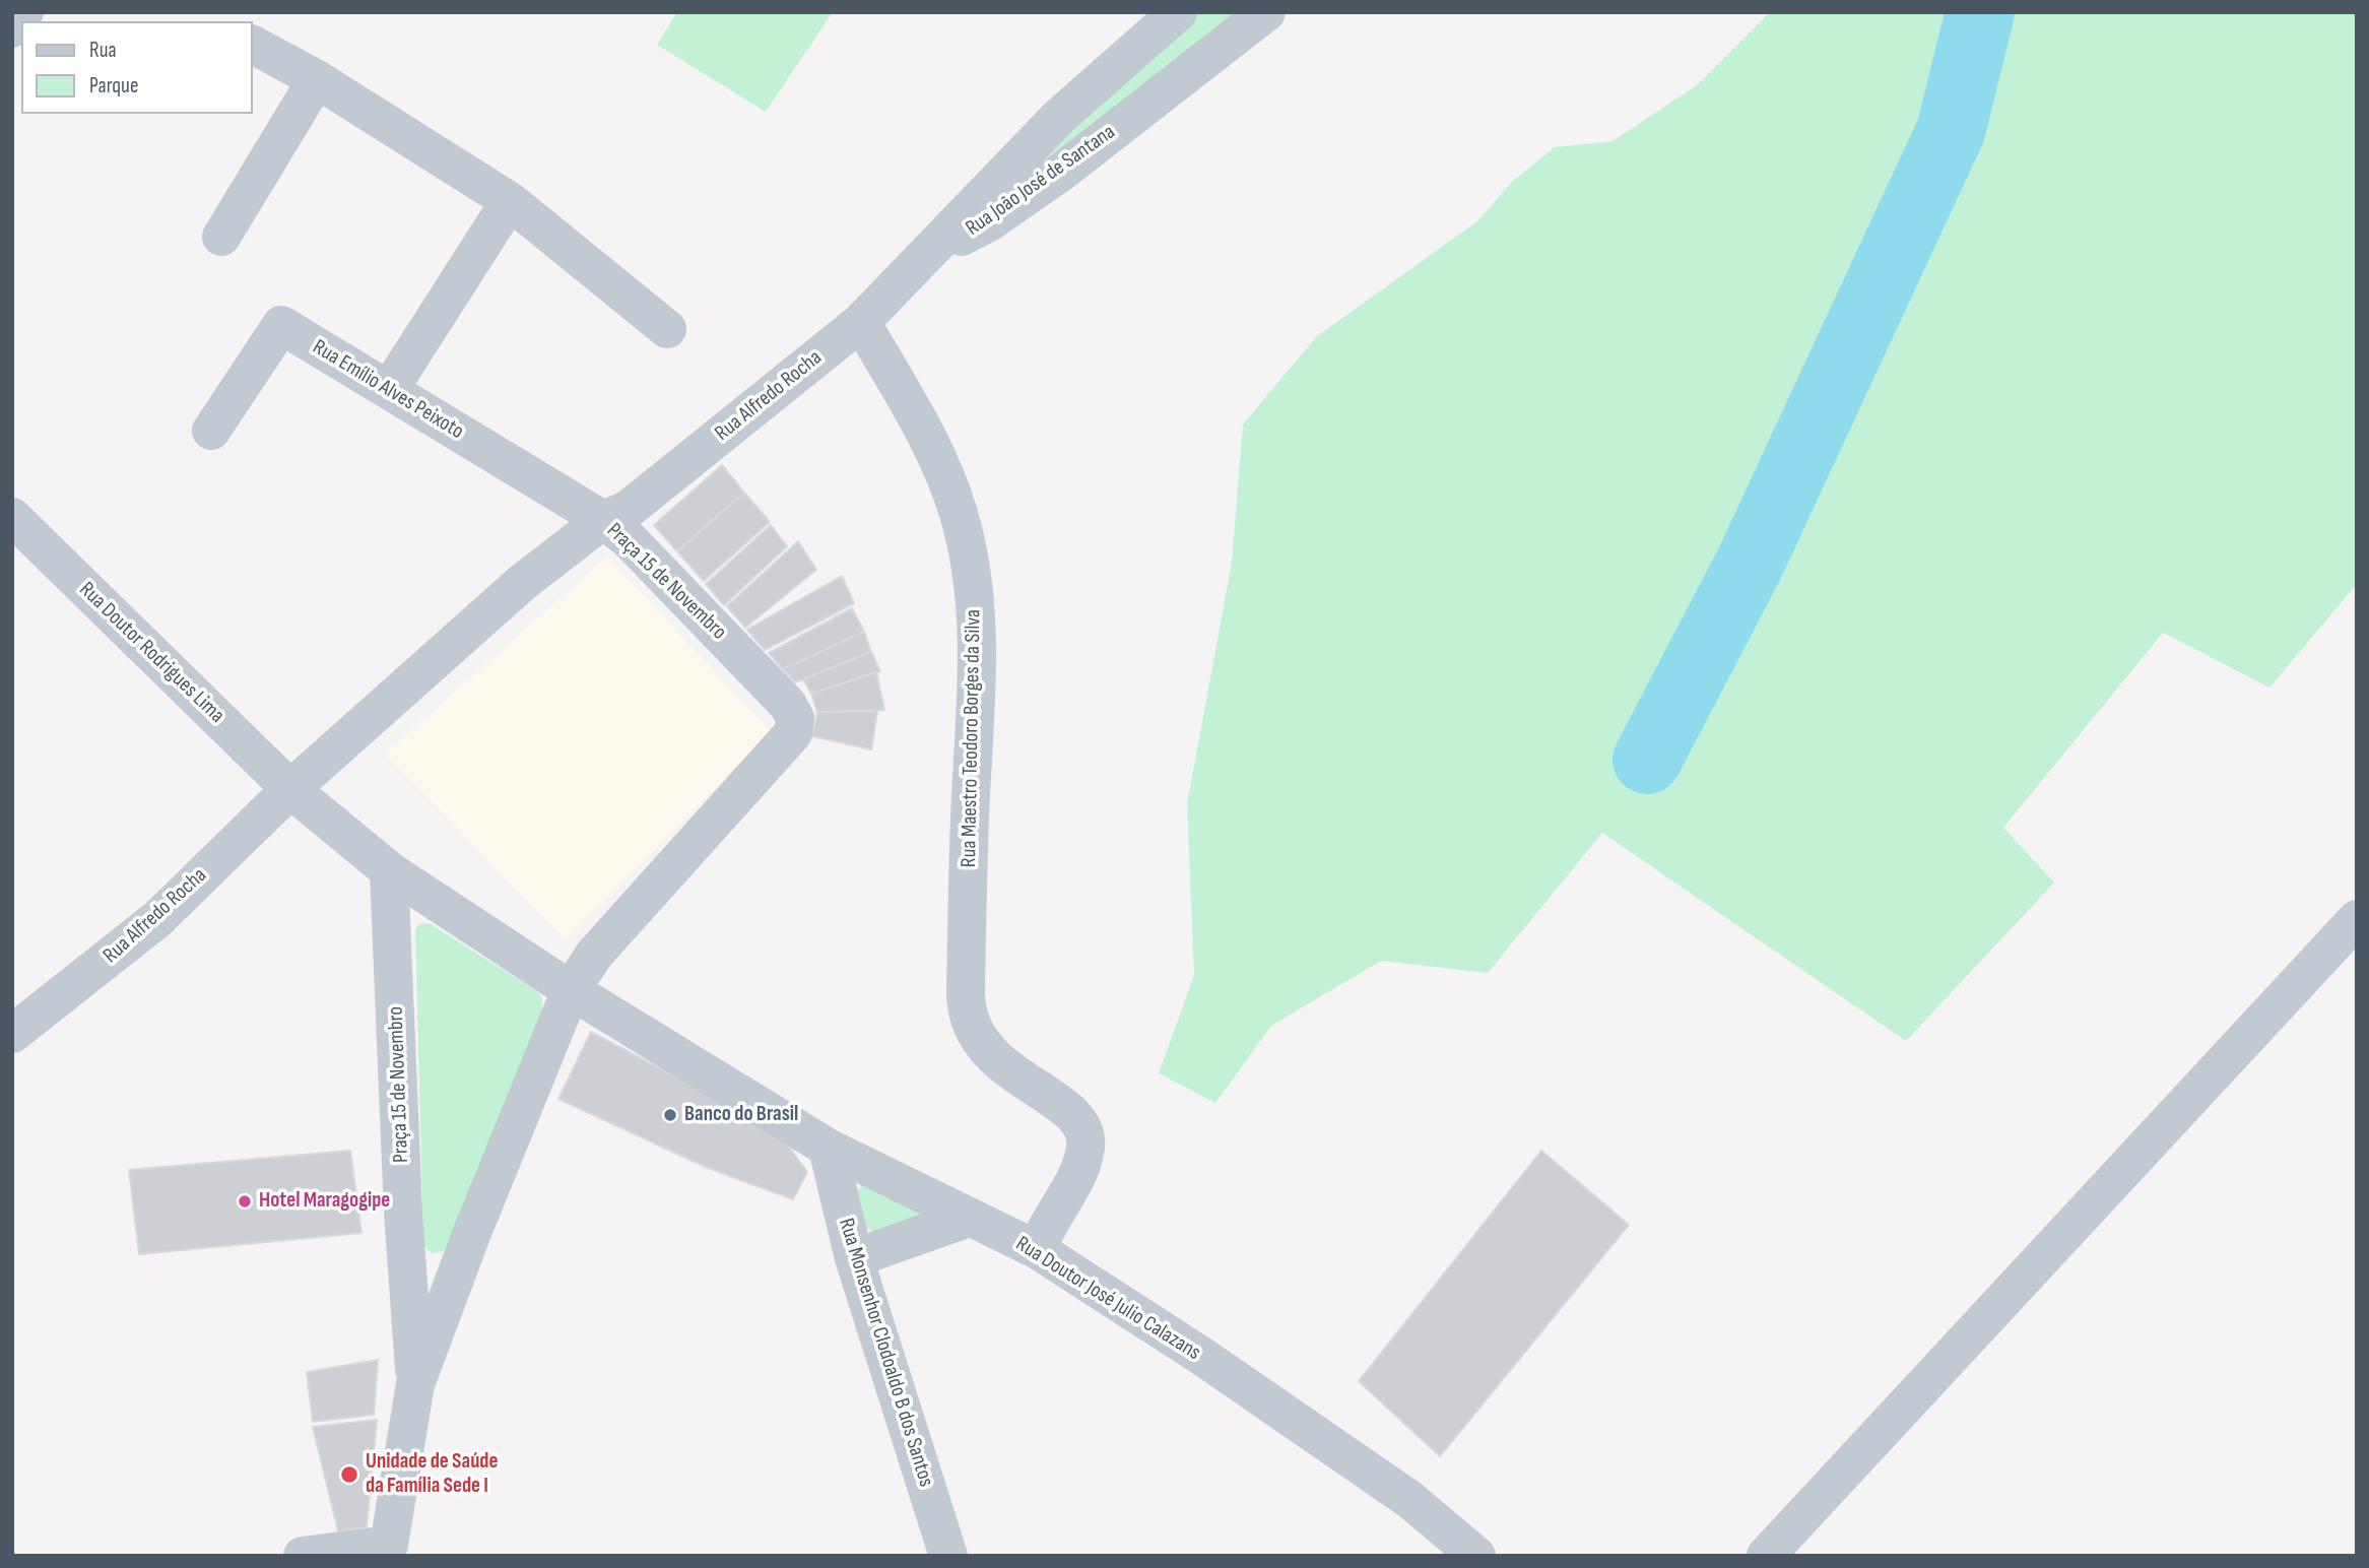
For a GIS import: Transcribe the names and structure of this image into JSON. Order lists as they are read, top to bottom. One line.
{"streets":{"street":["Rua João José de Santana","Rua Emílio Alves Peixoto","Rua Alfredo Rocha","Praça 15 de Novembro","Rua Doutor Rodrigues Lima","Rua Maestro Teodoro Borges da Silva","Rua Doutor José Julio Calazans","Rua Monsenhor Clodoaldo B dos Santos"]},"crossings":[["Rua João José de Santana","Rua Alfredo Rocha"],["Rua Emílio Alves Peixoto","Rua Alfredo Rocha"],["Rua Emílio Alves Peixoto","Praça 15 de Novembro"],["Rua Alfredo Rocha","Praça 15 de Novembro"],["Rua Alfredo Rocha","Rua Doutor Rodrigues Lima"],["Rua Alfredo Rocha","Rua Maestro Teodoro Borges da Silva"],["Praça 15 de Novembro","Rua Doutor Rodrigues Lima"],["Praça 15 de Novembro","Rua Doutor José Julio Calazans"],["Rua Maestro Teodoro Borges da Silva","Rua Doutor José Julio Calazans"],["Rua Doutor José Julio Calazans","Rua Monsenhor Clodoaldo B dos Santos"]],"places":["Banco do Brasil","Hotel Maragogipe","Unidade de Saúde da Família Sede I"],"legend":["Rua","Parque"]}
